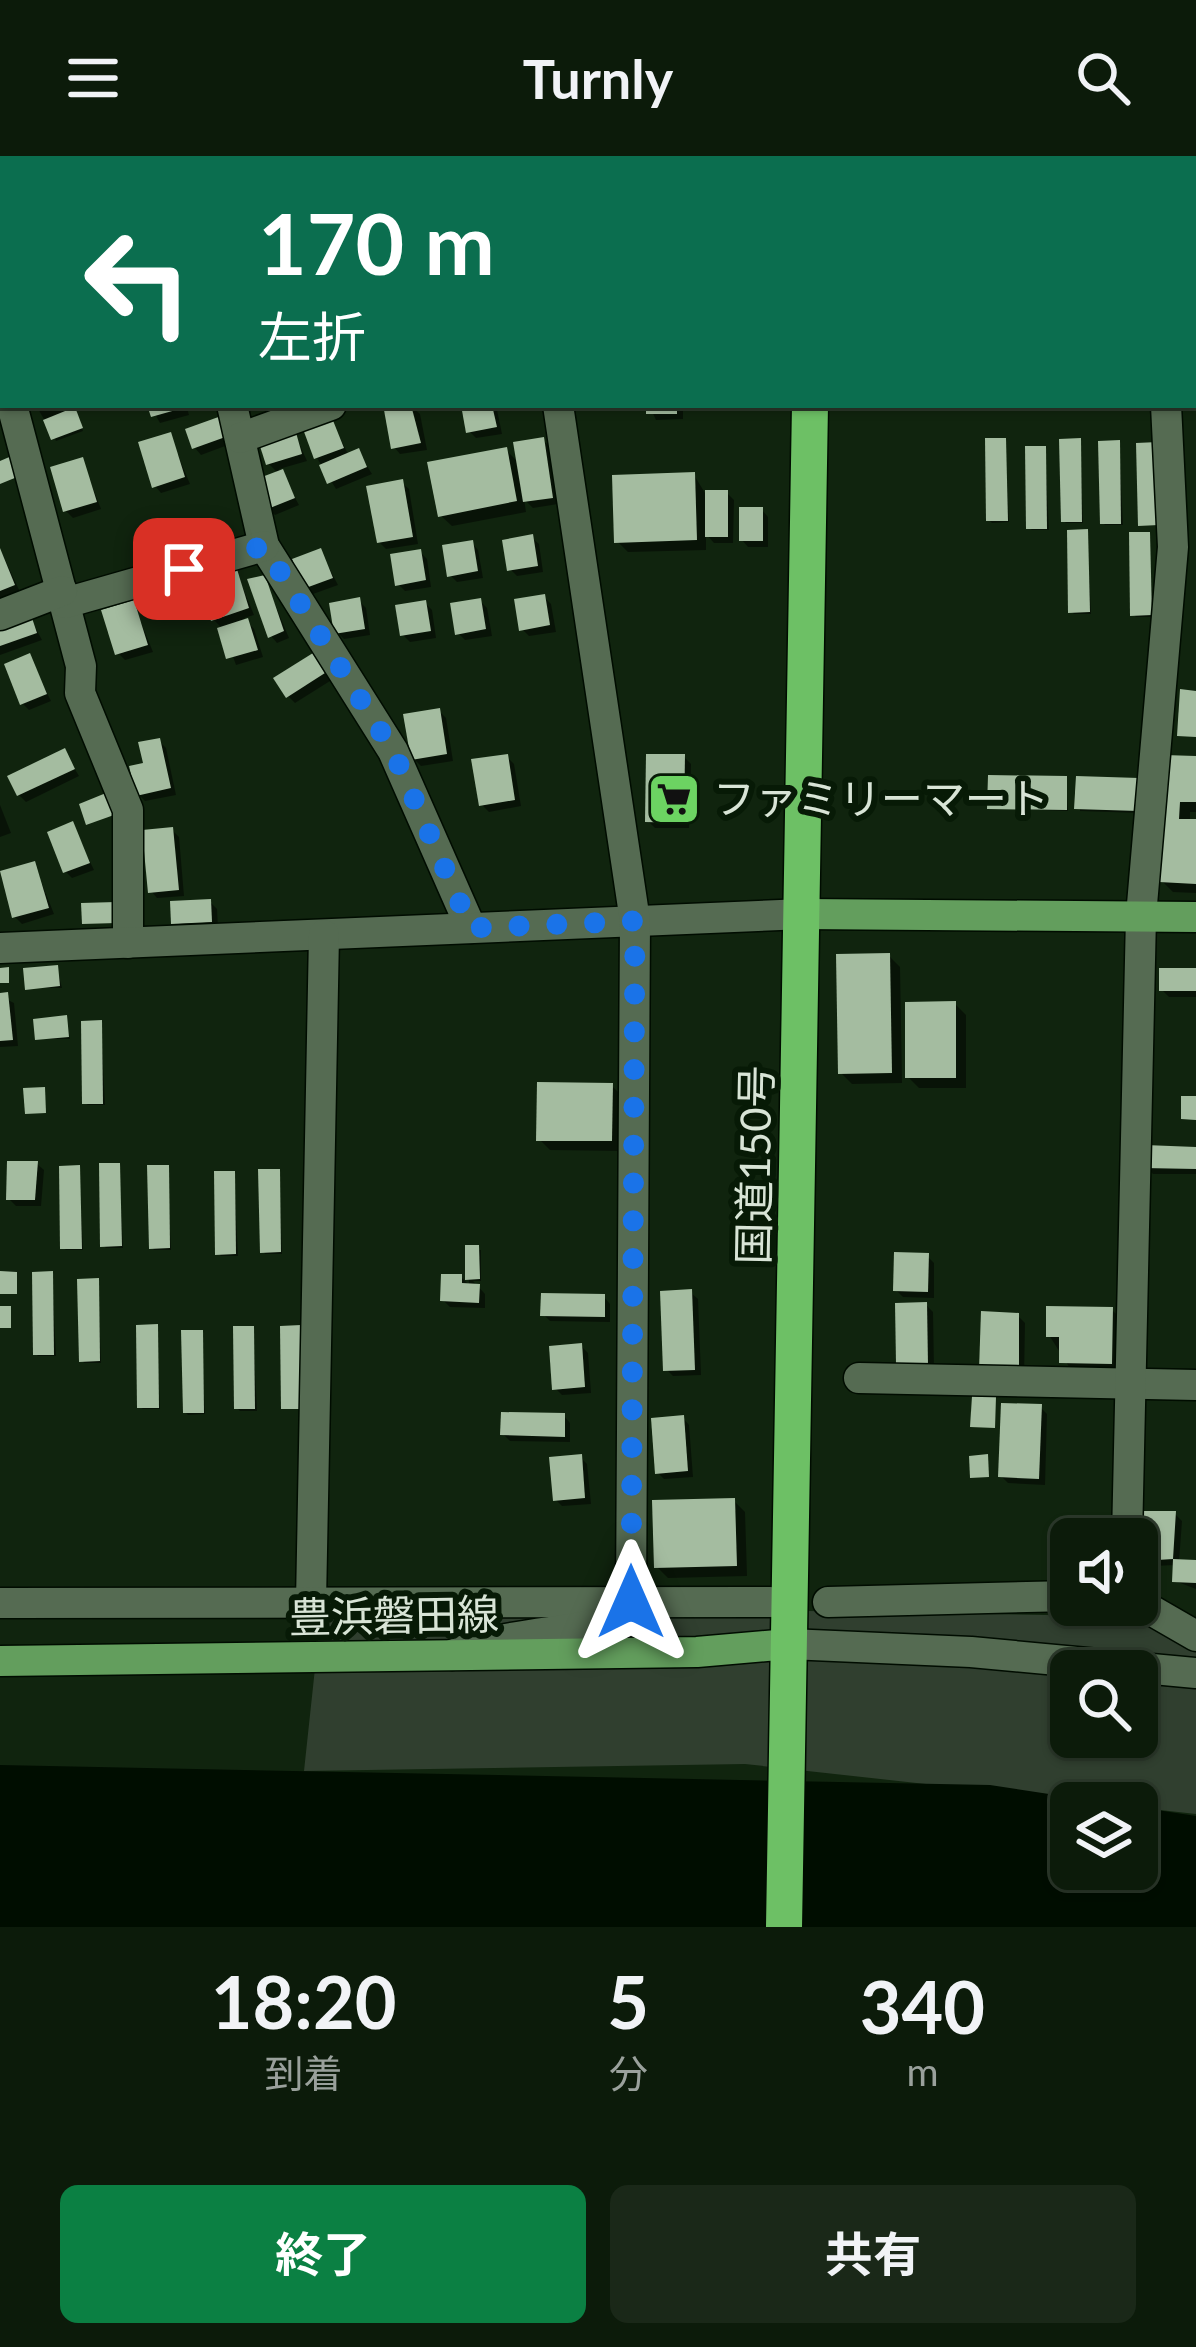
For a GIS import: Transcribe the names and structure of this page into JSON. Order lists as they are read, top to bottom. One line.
{"streets":{"highway":["国道150号"],"main road":["豊浜磐田線"]},"crossings":[["国道150号","豊浜磐田線"]],"places":{"supermarket":["ファミリーマート"]},"page":{"header":"Turnly","turn":["170 m","左折"],"eta":["18:20","到着","5","分","340","m"],"buttons":["終了","共有"]}}
